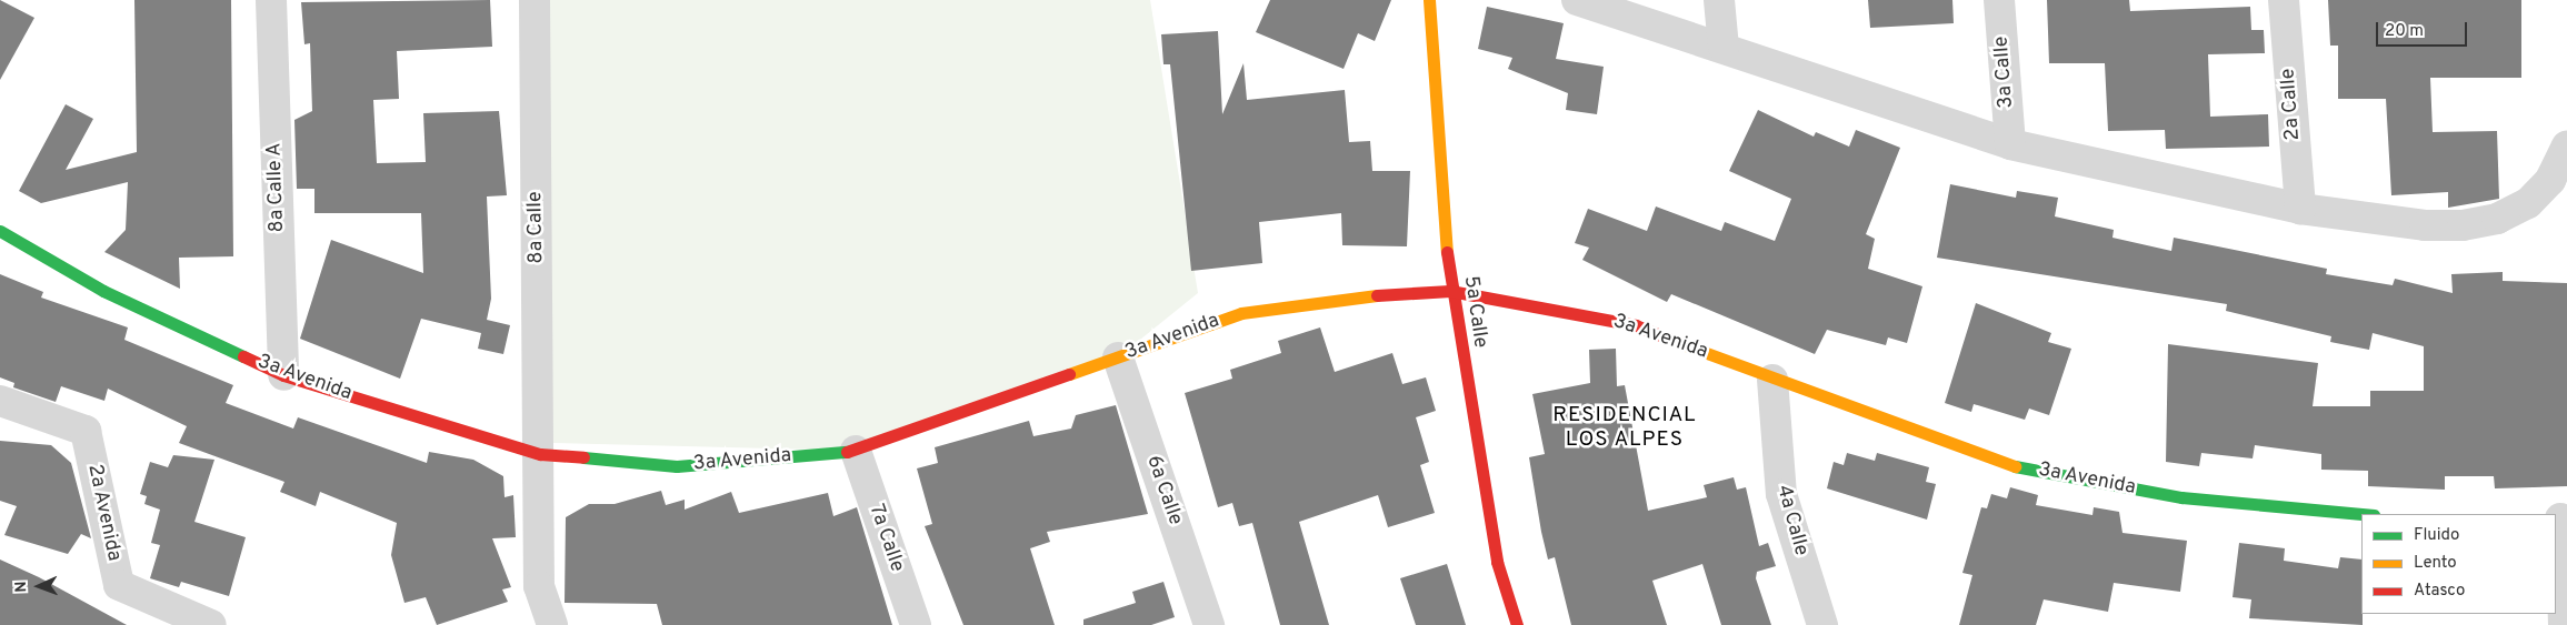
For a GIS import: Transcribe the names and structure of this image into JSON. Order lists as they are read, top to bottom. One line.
{"streets":{"street":["3a Calle","2a Calle","8a Calle A","8a Calle","5a Calle","3a Avenida","6a Calle","2a Avenida","4a Calle","7a Calle"]},"crossings":[["8a Calle A","3a Avenida"],["8a Calle","3a Avenida"],["5a Calle","3a Avenida"],["3a Avenida","6a Calle"],["3a Avenida","4a Calle"],["3a Avenida","7a Calle"]],"districts":["RESIDENCIAL LOS ALPES"],"legend":["Fluido","Lento","Atasco"],"scale_bar":"20 m","north":"left"}
